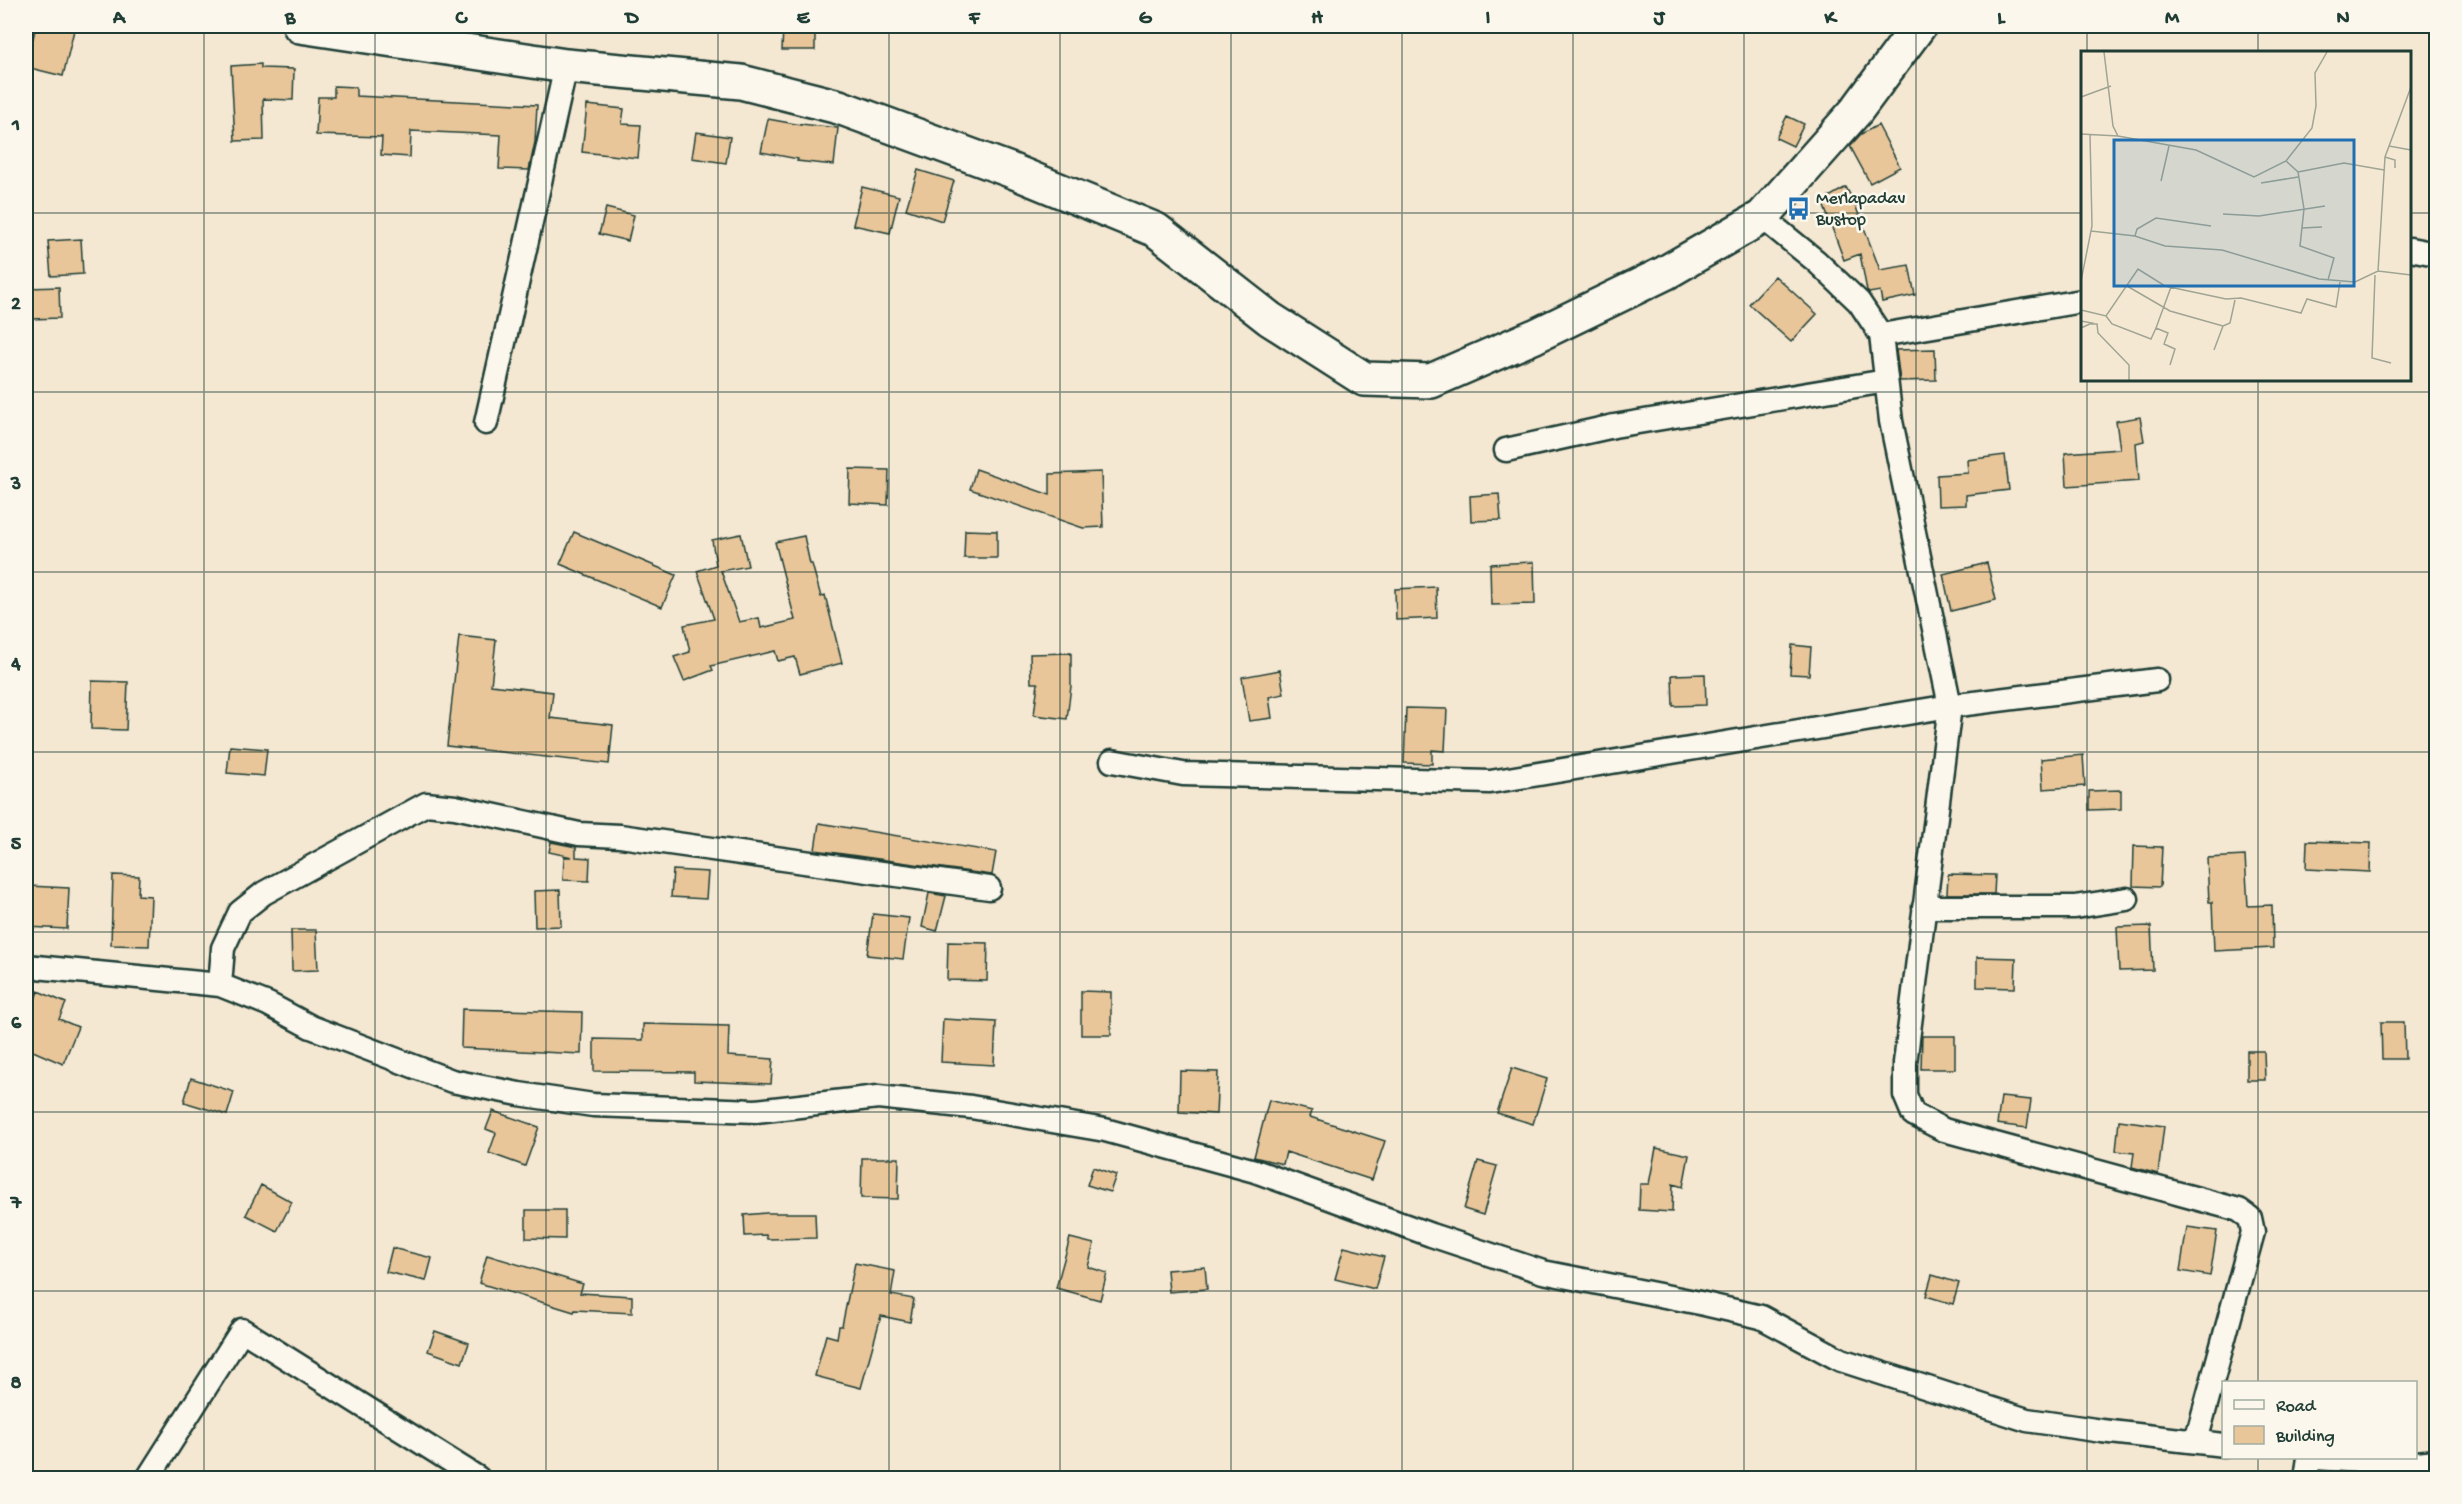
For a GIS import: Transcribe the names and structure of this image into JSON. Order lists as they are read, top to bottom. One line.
{"places":{"bus stop":["Merlapadav Bustop"]},"legend":["Road","Building"],"grid":{"columns":["A","B","C","D","E","F","G","H","I","J","K","L","M","N"],"rows":["1","2","3","4","5","6","7","8"]}}
